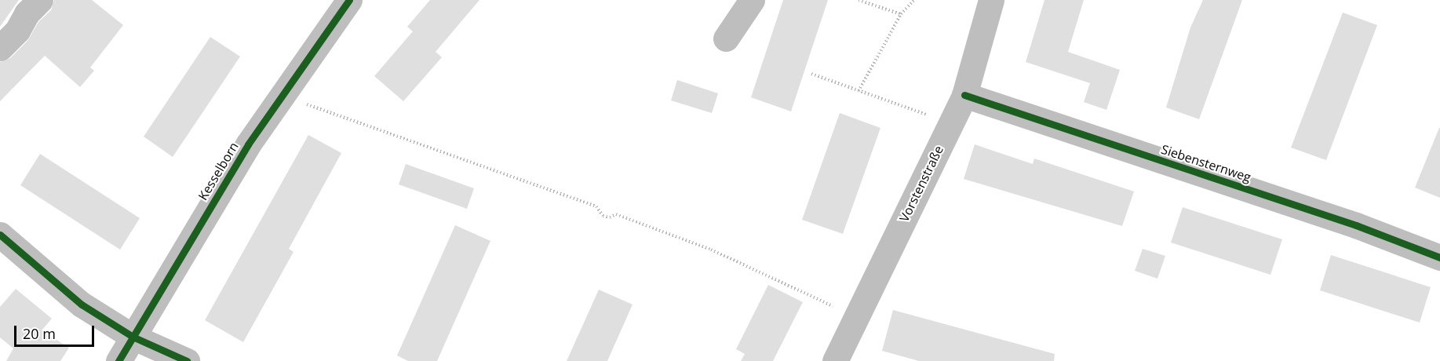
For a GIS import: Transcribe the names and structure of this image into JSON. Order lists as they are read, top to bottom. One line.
{"streets":{"street":["Siebensternweg","Kesselborn","Vorstenstraße"]},"crossings":[["Siebensternweg","Vorstenstraße"]],"scale_bar":"20 m"}
